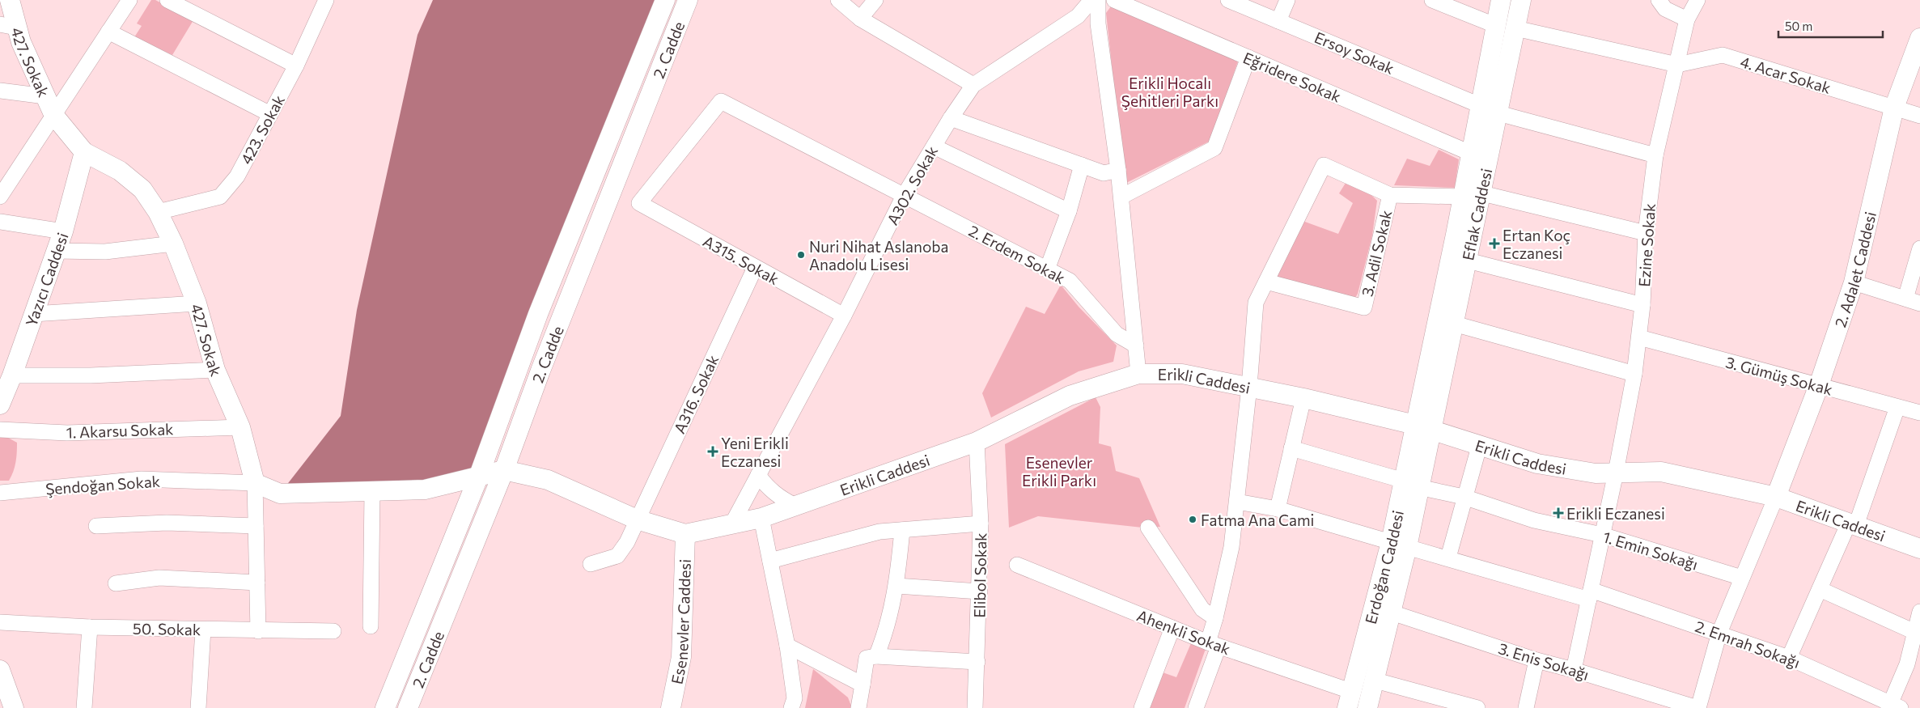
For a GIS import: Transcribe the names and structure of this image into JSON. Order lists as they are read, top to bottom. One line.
{"streets":{"main road":["2. Cadde","427. Sokak","Eflak Caddesi","2. Adalet Caddesi","Yazıcı Caddesi","Erikli Caddesi","Erdoğan Caddesi","Esenevler Caddesi"],"street":["Ersoy Sokak","4. Acar Sokak","Eğridere Sokak","423. Sokak","A302. Sokak","Ezine Sokak","3. Adil Sokak","2. Erdem Sokak","A315. Sokak","3. Gümüş Sokak","A316. Sokak","1. Akarsu Sokak","Şendoğan Sokak","1. Emin Sokağı","Elibol Sokak","50. Sokak","Ahenkli Sokak","2. Emrah Sokağı","3. Enis Sokağı"]},"crossings":[["2. Cadde","Erikli Caddesi"],["Ersoy Sokak","Eflak Caddesi"],["427. Sokak","423. Sokak"],["427. Sokak","Yazıcı Caddesi"],["427. Sokak","1. Akarsu Sokak"],["427. Sokak","Şendoğan Sokak"],["4. Acar Sokak","Ezine Sokak"],["4. Acar Sokak","2. Adalet Caddesi"],["Eğridere Sokak","Eflak Caddesi"],["A302. Sokak","2. Erdem Sokak"],["A302. Sokak","A315. Sokak"],["A302. Sokak","Erikli Caddesi"],["Eflak Caddesi","3. Adil Sokak"],["Eflak Caddesi","Erikli Caddesi"],["Eflak Caddesi","Erdoğan Caddesi"],["Ezine Sokak","3. Gümüş Sokak"],["Ezine Sokak","Erikli Caddesi"],["Ezine Sokak","1. Emin Sokağı"],["Ezine Sokak","2. Emrah Sokağı"],["Ezine Sokak","3. Enis Sokağı"],["3. Adil Sokak","Erikli Caddesi"],["3. Adil Sokak","Ahenkli Sokak"],["3. Adil Sokak","2. Emrah Sokağı"],["2. Erdem Sokak","A315. Sokak"],["A315. Sokak","A316. Sokak"],["2. Adalet Caddesi","3. Gümüş Sokak"],["2. Adalet Caddesi","Erikli Caddesi"],["Erikli Caddesi","A316. Sokak"],["Erikli Caddesi","Erdoğan Caddesi"],["Erikli Caddesi","Elibol Sokak"],["Erikli Caddesi","Esenevler Caddesi"],["1. Emin Sokağı","Erdoğan Caddesi"],["Erdoğan Caddesi","Ahenkli Sokak"],["Erdoğan Caddesi","2. Emrah Sokağı"],["Erdoğan Caddesi","3. Enis Sokağı"]],"parks":["Erikli Hocalı Şehitleri Parkı","Esenevler Erikli Parkı"],"places":{"health":["Ertan Koç Eczanesi","Yeni Erikli Eczanesi","Erikli Eczanesi"],"other":["Nuri Nihat Aslanoba Anadolu Lisesi","Fatma Ana Cami"]},"scale_bar":"50 m"}
